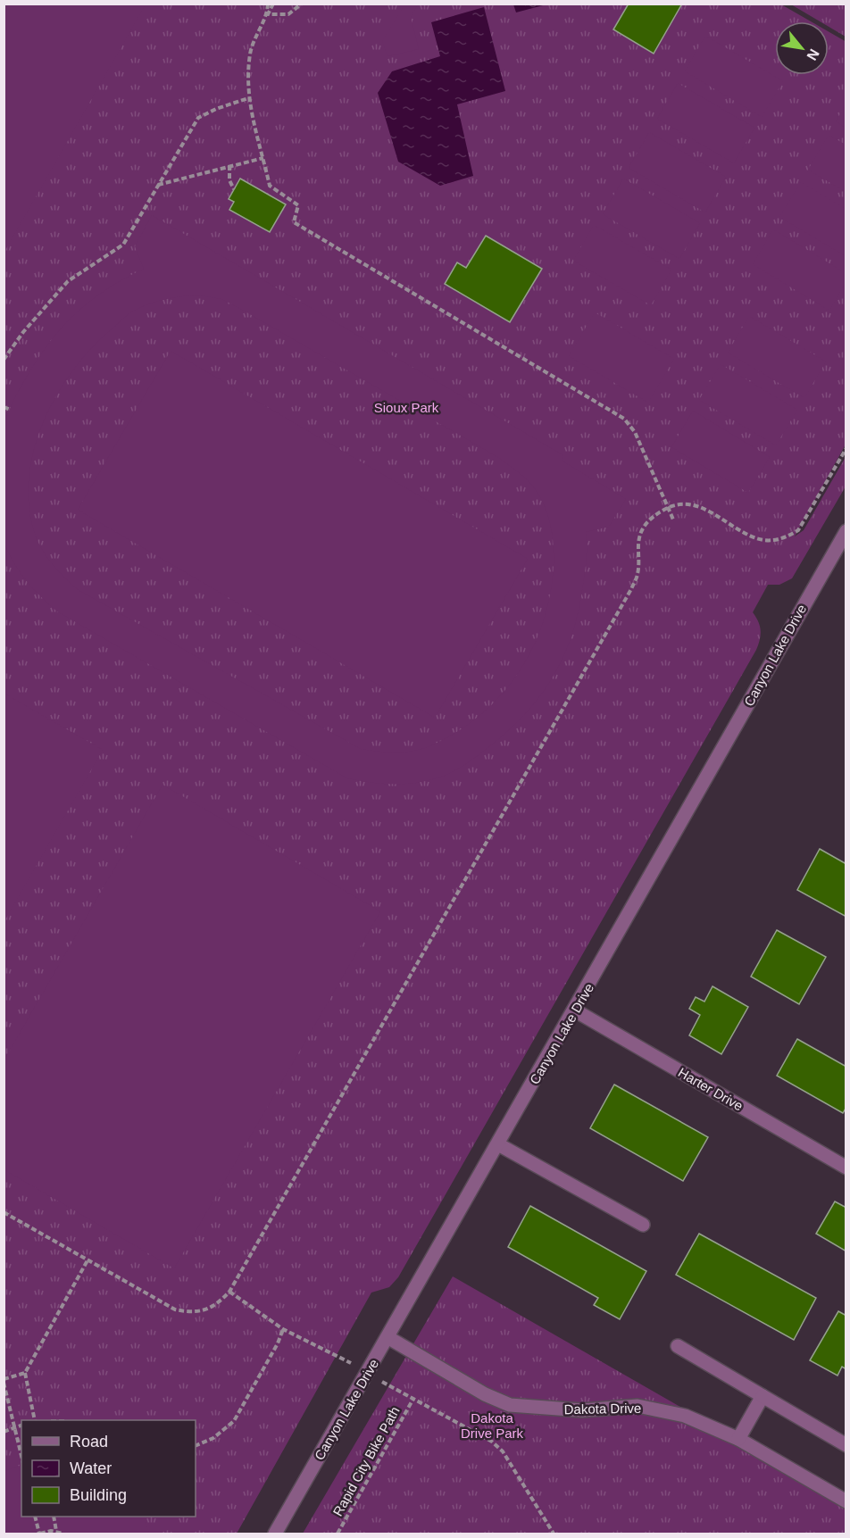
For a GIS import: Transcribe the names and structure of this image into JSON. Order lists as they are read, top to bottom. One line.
{"streets":{"street":["Canyon Lake Drive","Harter Drive","Dakota Drive"],"path":["Rapid City Bike Path"]},"crossings":[["Canyon Lake Drive","Harter Drive"],["Canyon Lake Drive","Dakota Drive"],["Canyon Lake Drive","Rapid City Bike Path"]],"parks":["Sioux Park","Dakota Drive Park"],"legend":["Road","Water","Building"],"north":"bottom right"}
